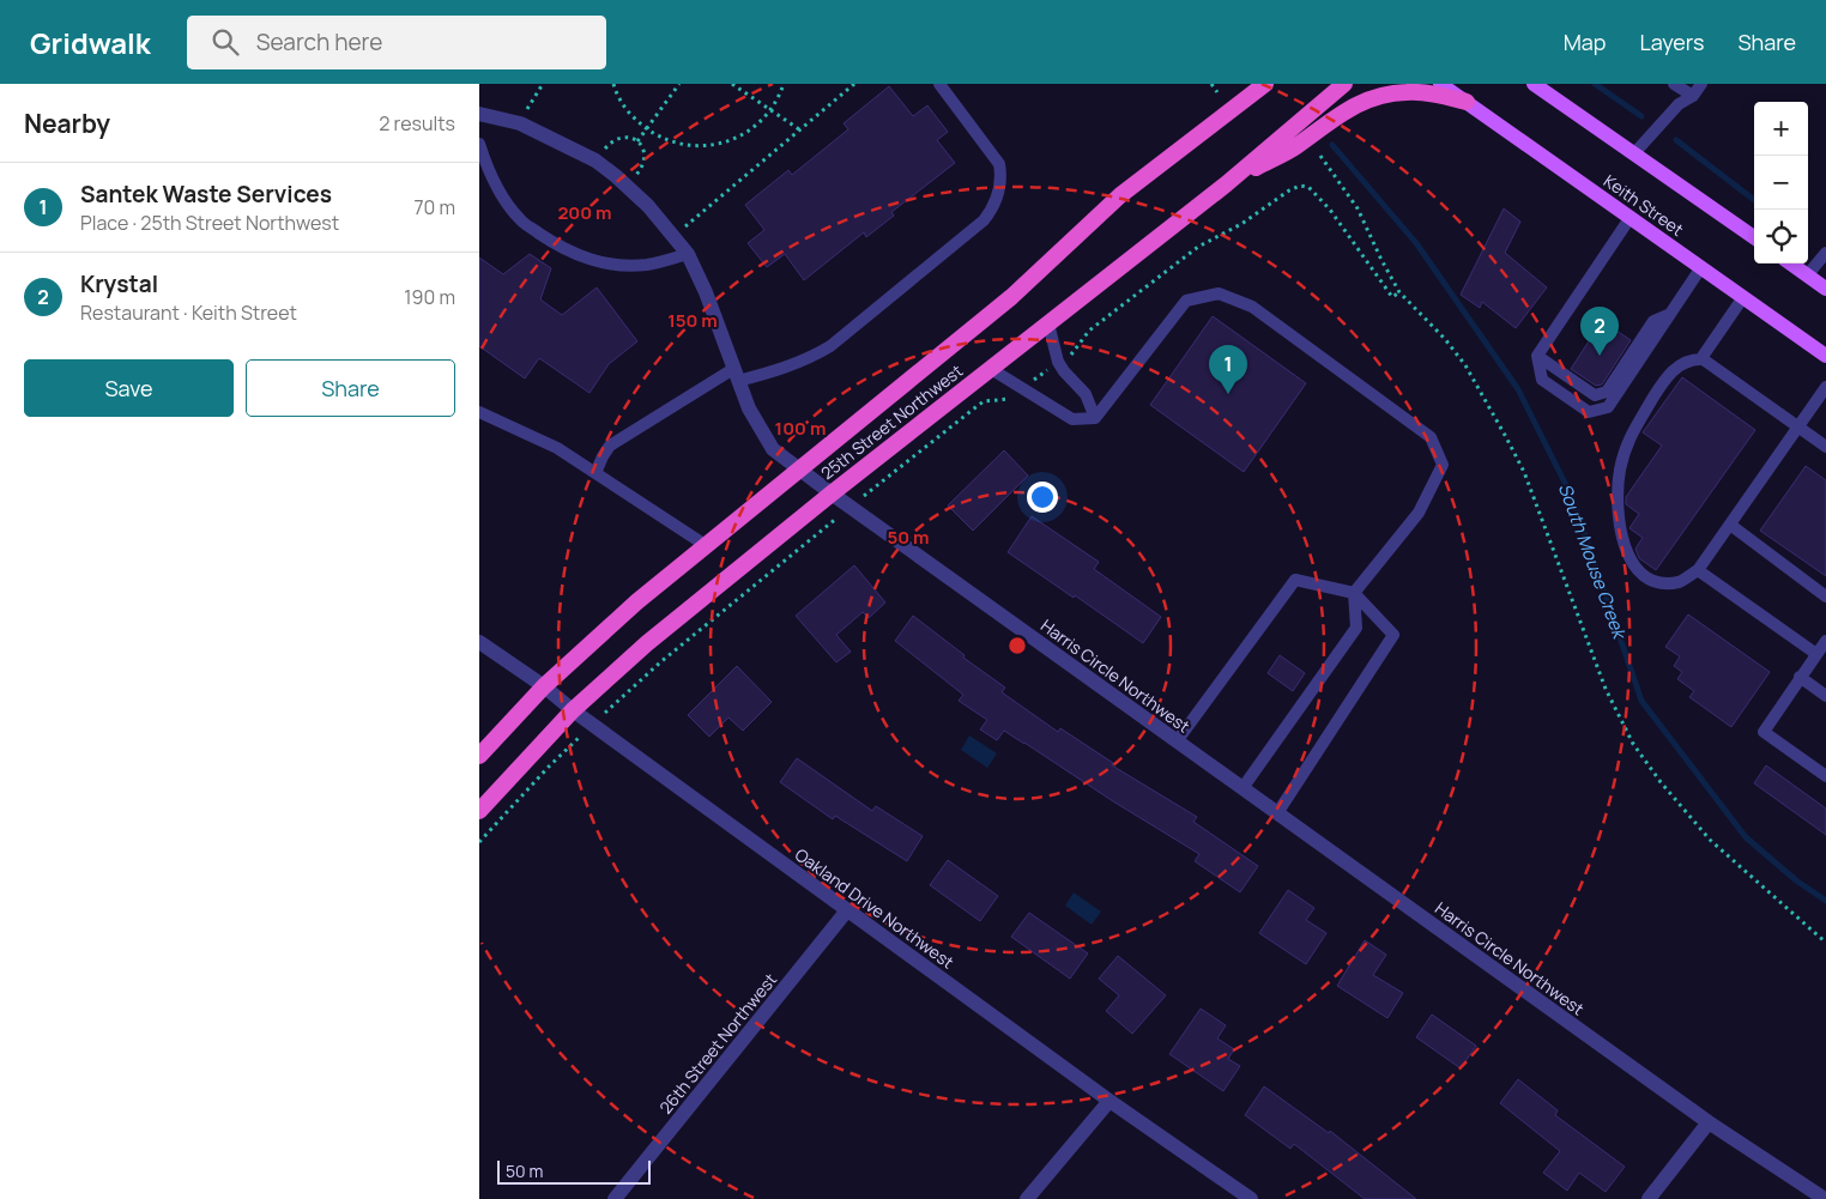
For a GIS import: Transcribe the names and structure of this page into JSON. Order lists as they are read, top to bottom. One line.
{"streets":{"highway":["25th Street Northwest"],"main road":["Keith Street"],"street":["Harris Circle Northwest","Oakland Drive Northwest","26th Street Northwest"]},"crossings":[["25th Street Northwest","Harris Circle Northwest"],["25th Street Northwest","Oakland Drive Northwest"],["Oakland Drive Northwest","26th Street Northwest"]],"water":["South Mouse Creek"],"scale_bar":"50 m","page":{"header":"Gridwalk","search":"Search here","nav":["Map","Layers","Share"],"heading":["Nearby","2 results"],"map_buttons":["+","−"],"list":[{"mark":"1","name":"Santek Waste Services","note":"Place · 25th Street Northwest","value":"70 m"},{"mark":"2","name":"Krystal","note":"Restaurant · Keith Street","value":"190 m"}],"pins":["2","1"],"buttons":["Save","Share"],"scale":"50 m"},"rings":["200 m","150 m","100 m","50 m"]}
